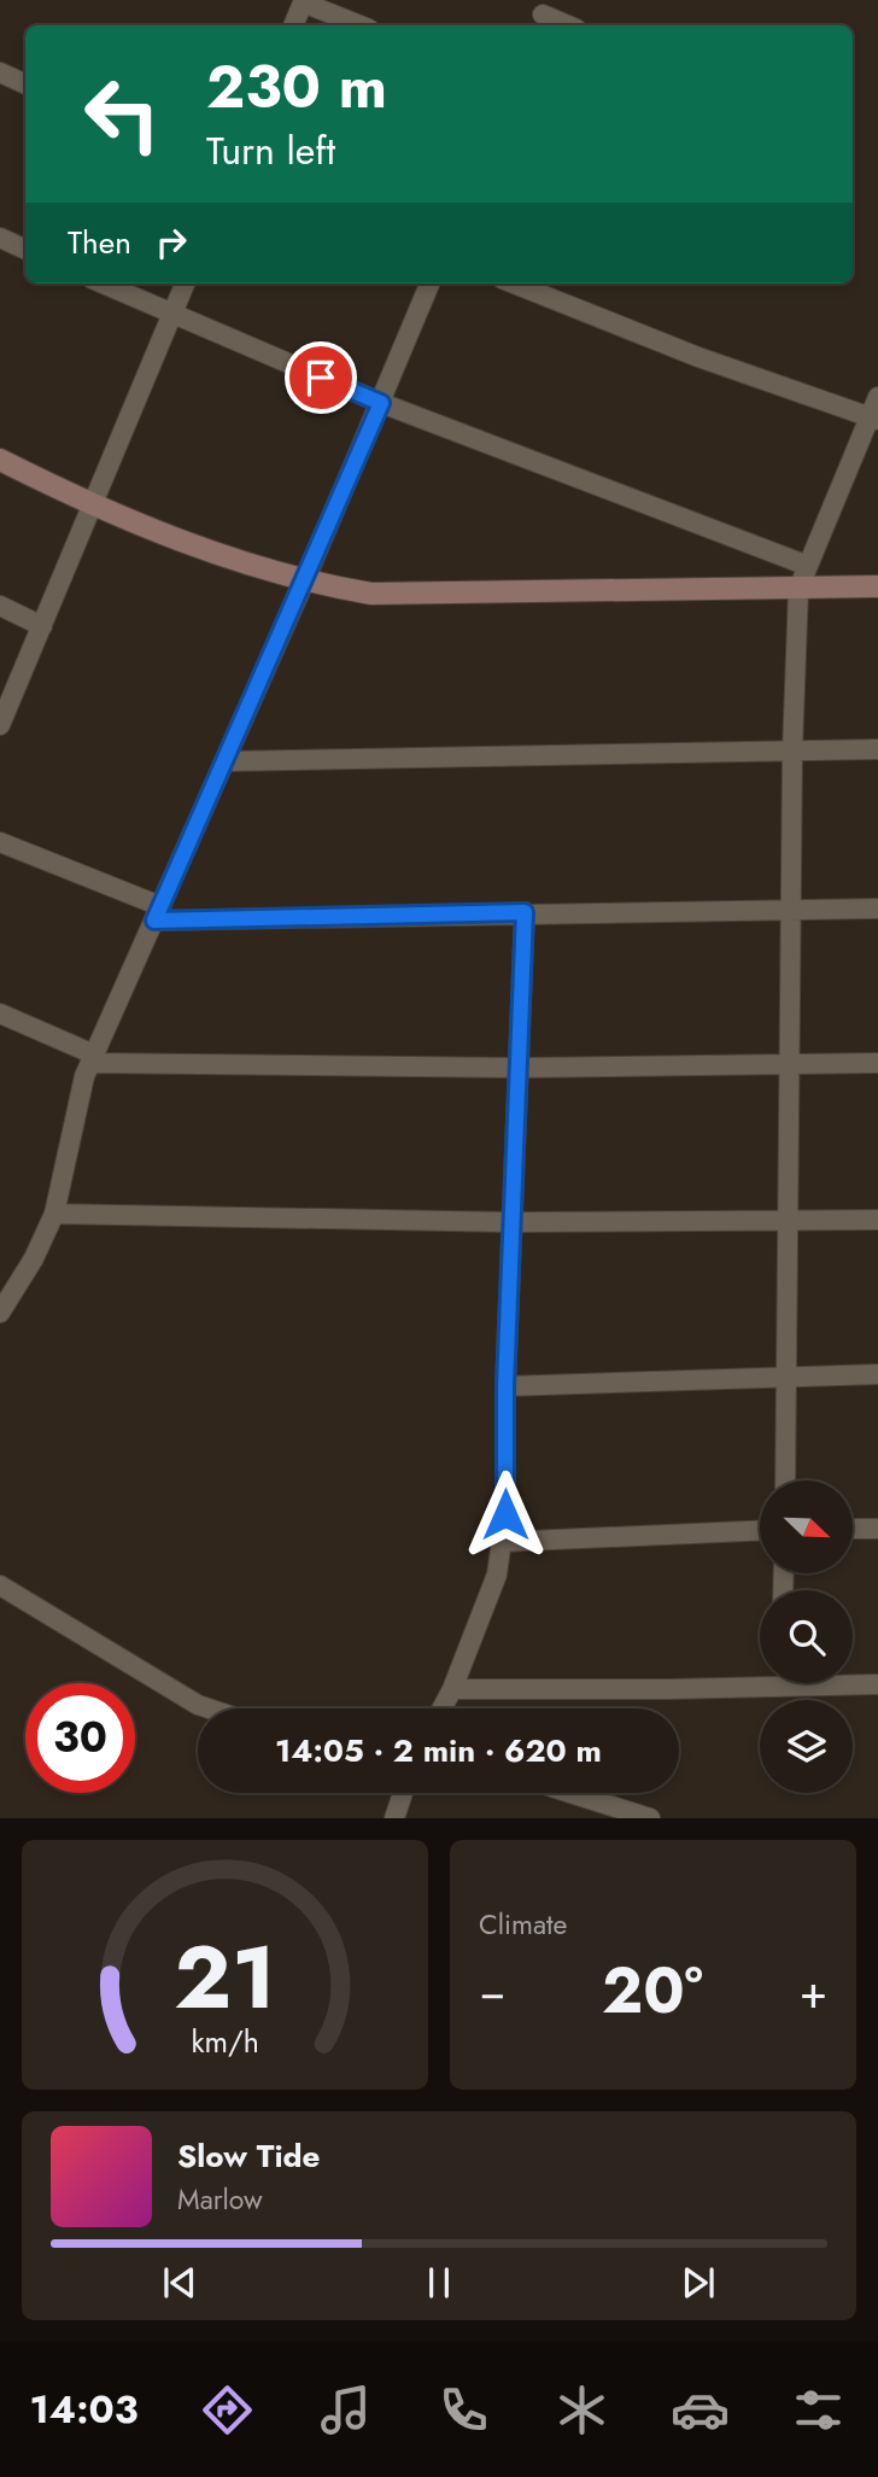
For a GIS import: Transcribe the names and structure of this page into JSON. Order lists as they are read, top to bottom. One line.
{"north":"bottom right","page":{"turn":["230 m","Turn left"],"then":"Then","limit":"30","trip":"14:05 · 2 min · 620 m","tile":"Climate","heat":["−","20°","+"],"song":["Slow Tide","Marlow"],"tabs":"14:03","gauge":["21","km/h"]}}
